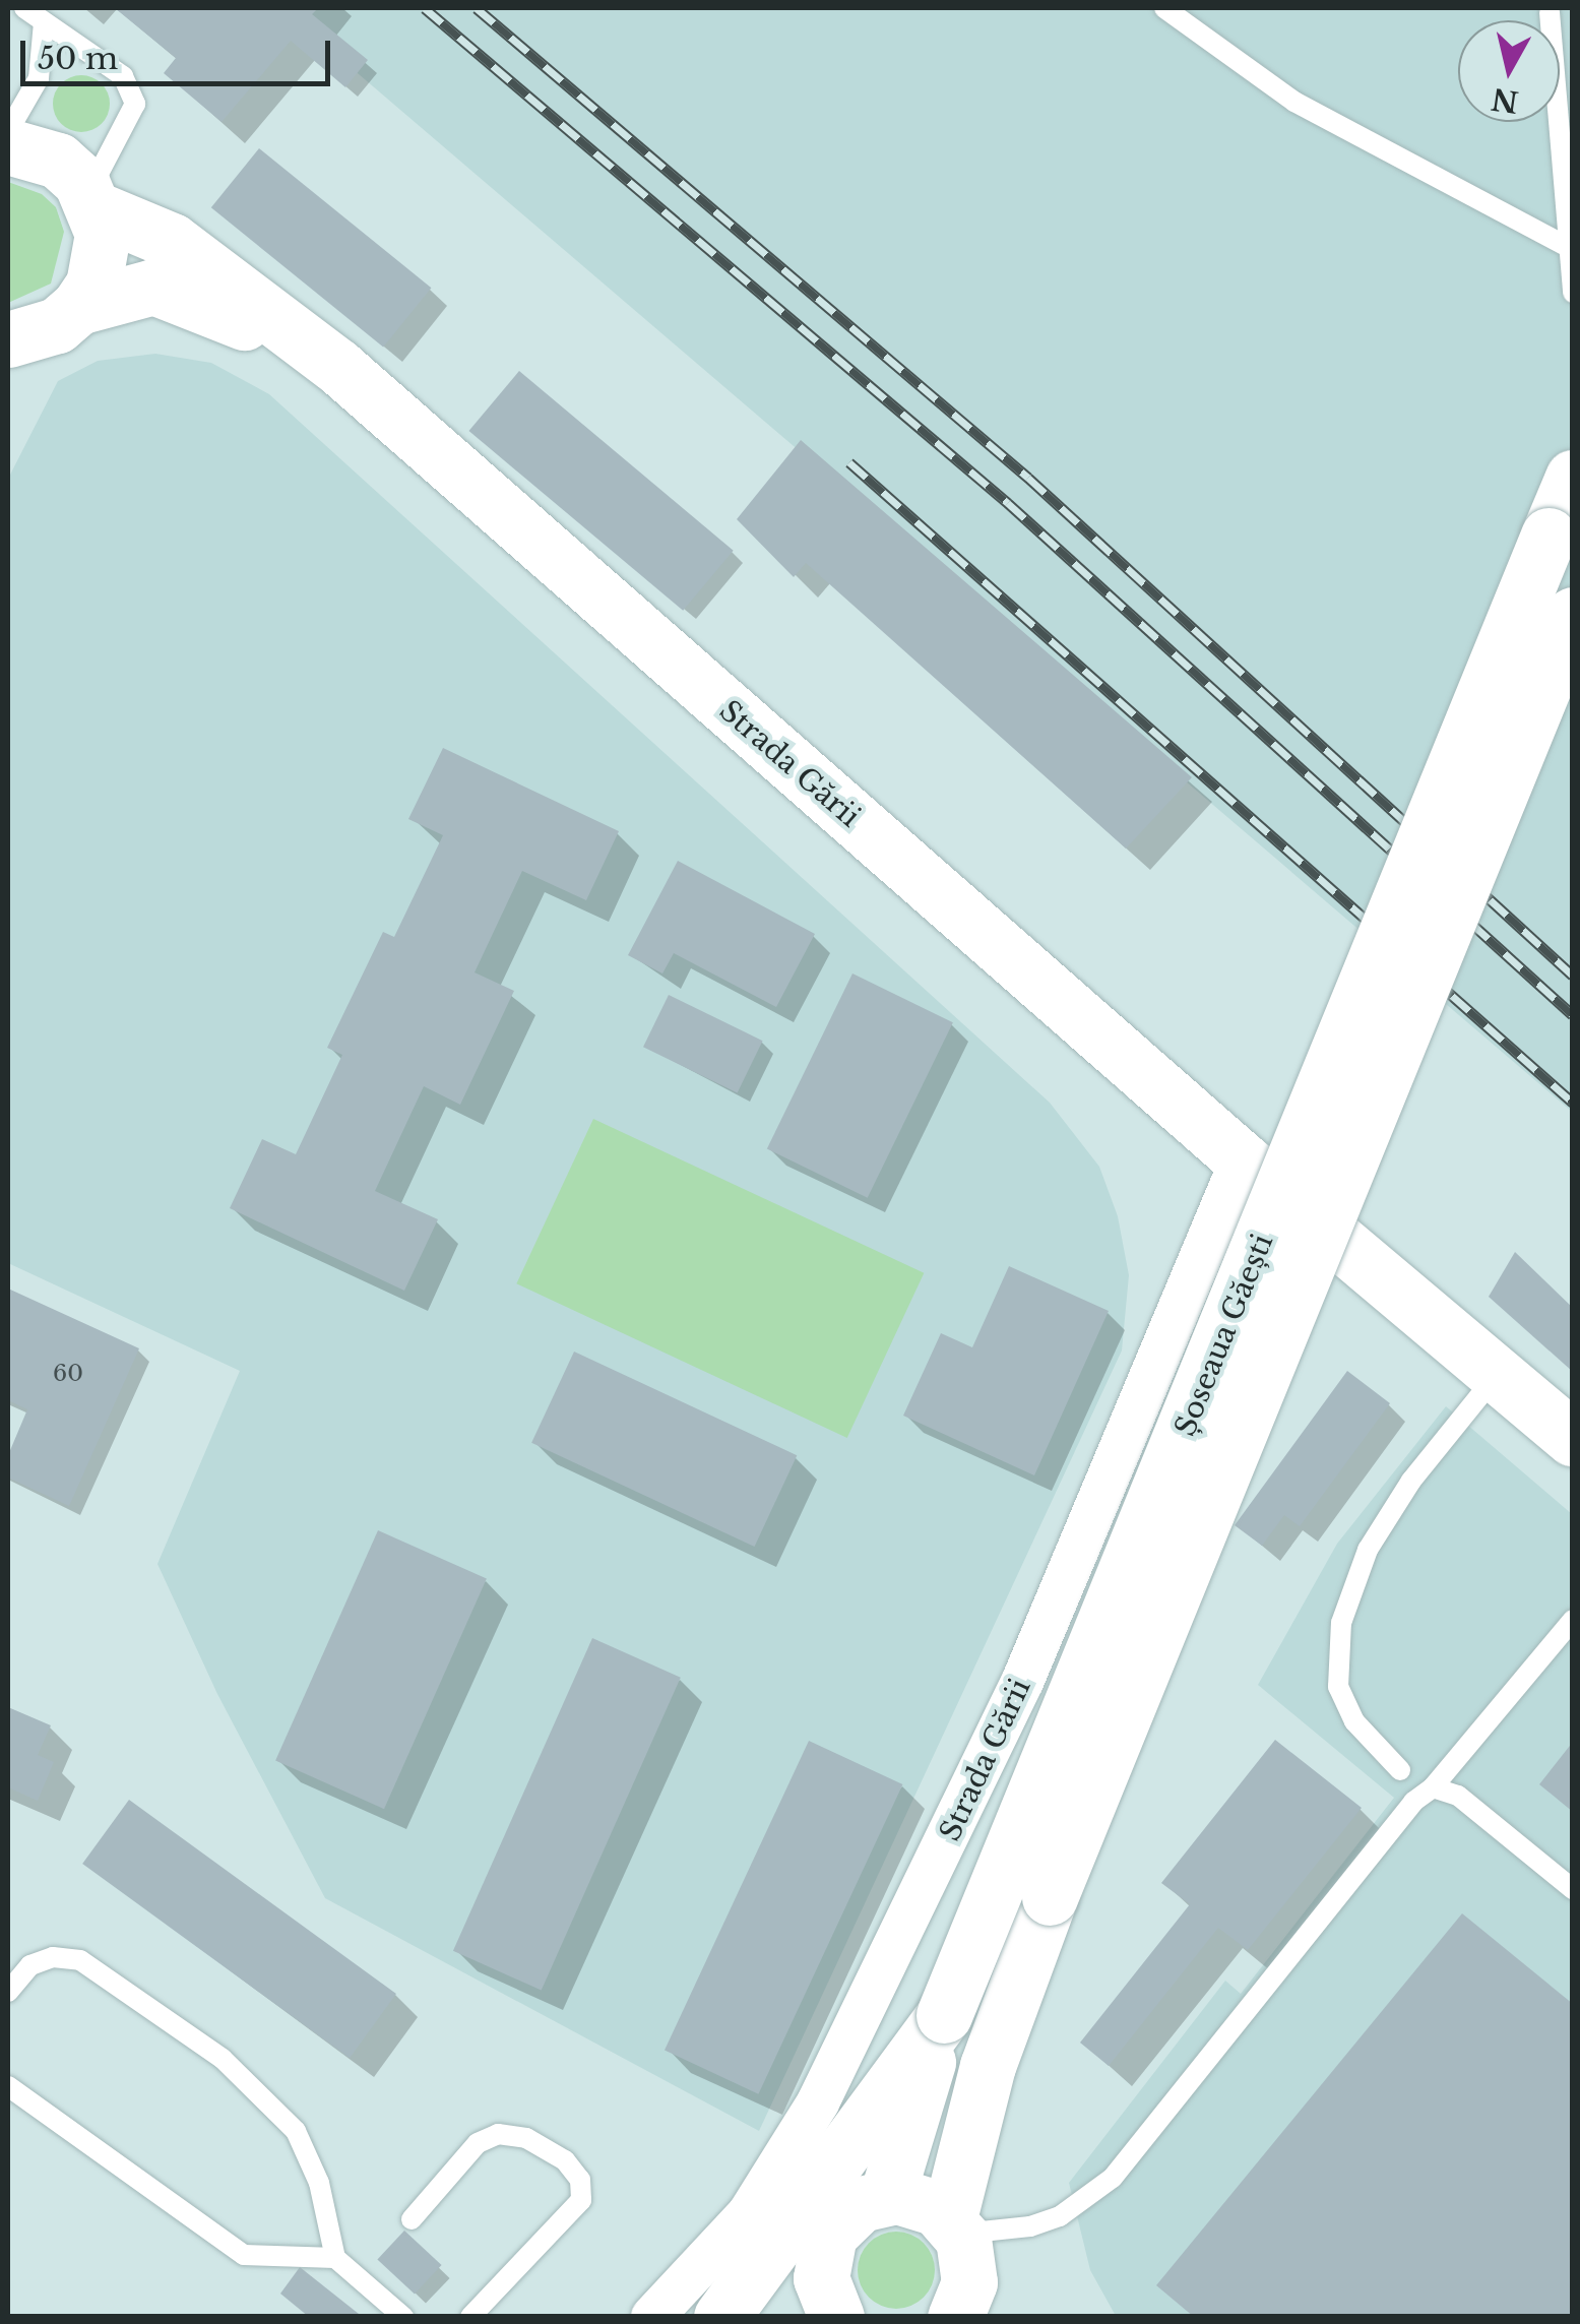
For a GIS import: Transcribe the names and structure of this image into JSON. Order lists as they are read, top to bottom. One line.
{"streets":{"main road":["Strada Gării","Șoseaua Găești"]},"house_numbers":["60"],"scale_bar":"50 m","north":"bottom"}
